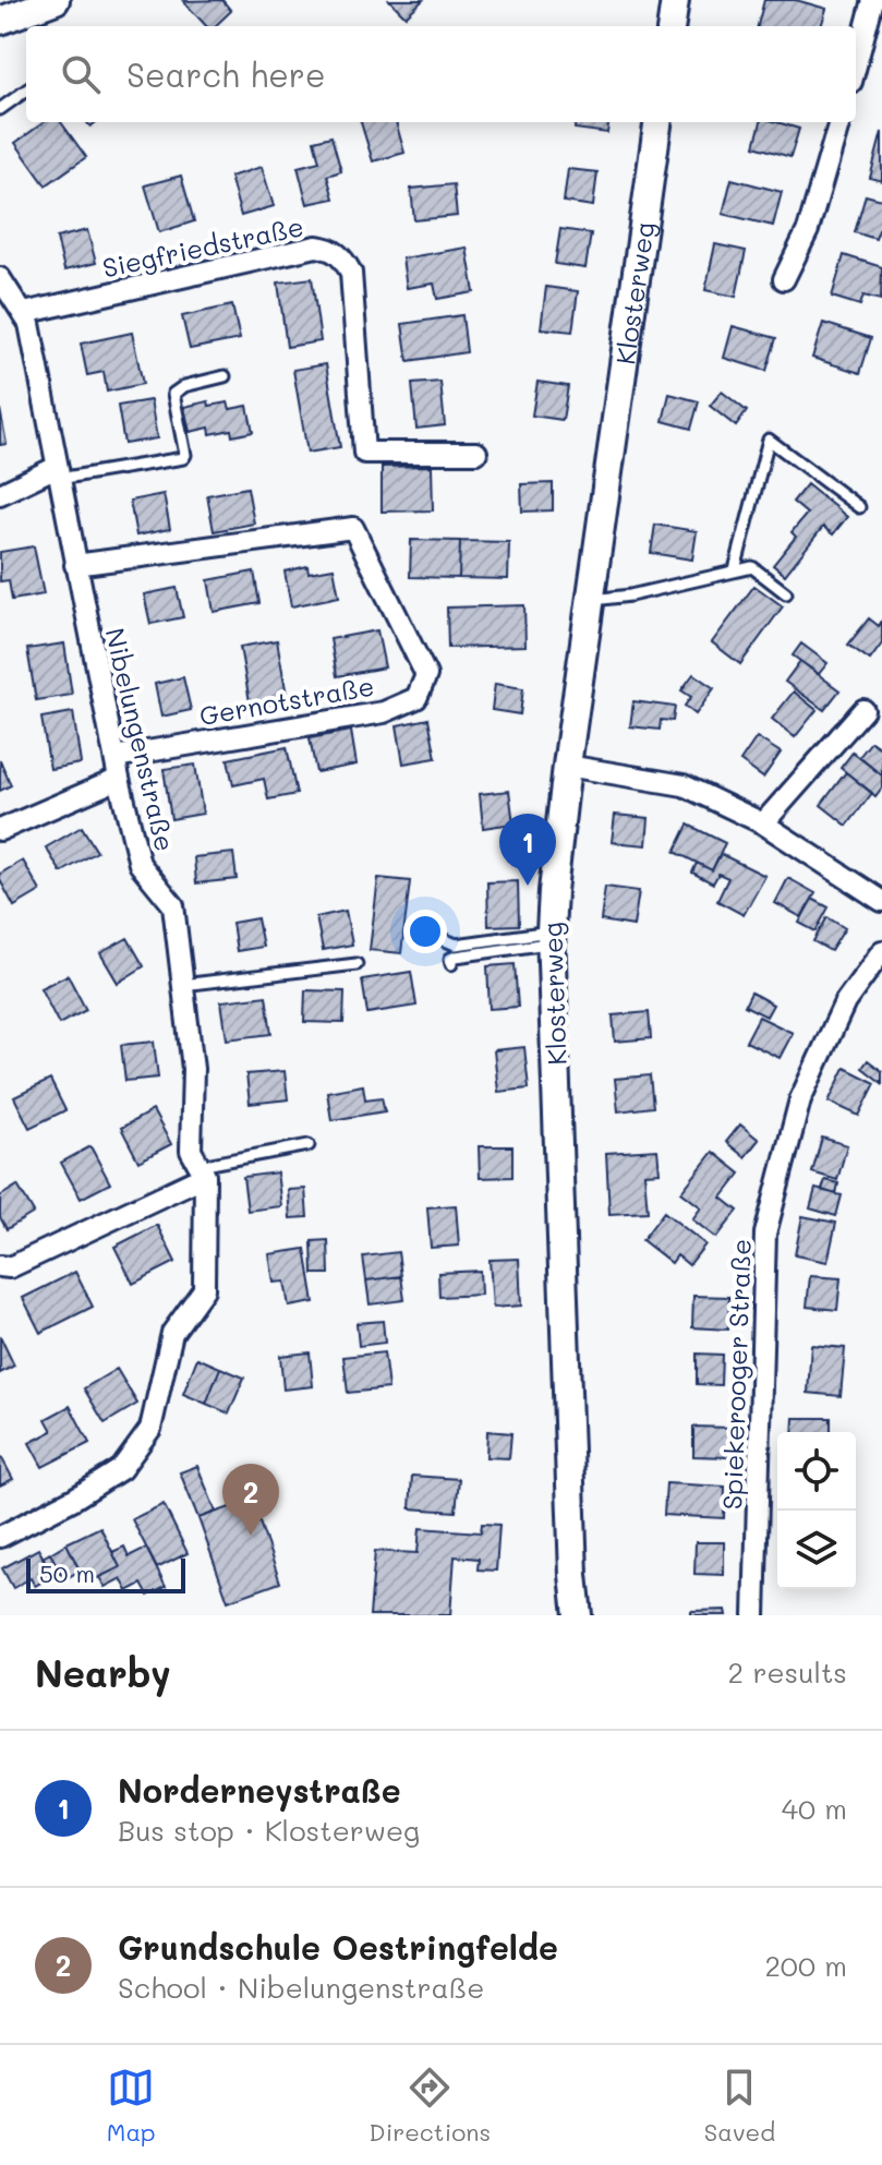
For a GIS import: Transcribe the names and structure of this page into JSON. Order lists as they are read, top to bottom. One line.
{"streets":{"street":["Siegfriedstraße","Klosterweg","Gernotstraße","Nibelungenstraße","Spiekerooger Straße"]},"crossings":[["Siegfriedstraße","Nibelungenstraße"],["Gernotstraße","Nibelungenstraße"]],"scale_bar":"50 m","page":{"search":"Search here","pins":["1","2"],"scale":"50 m","heading":["Nearby","2 results"],"list":[{"mark":"1","name":"Norderneystraße","note":"Bus stop · Klosterweg","value":"40 m"},{"mark":"2","name":"Grundschule Oestringfelde","note":"School · Nibelungenstraße","value":"200 m"}],"nav":["Map","Directions","Saved"]}}
